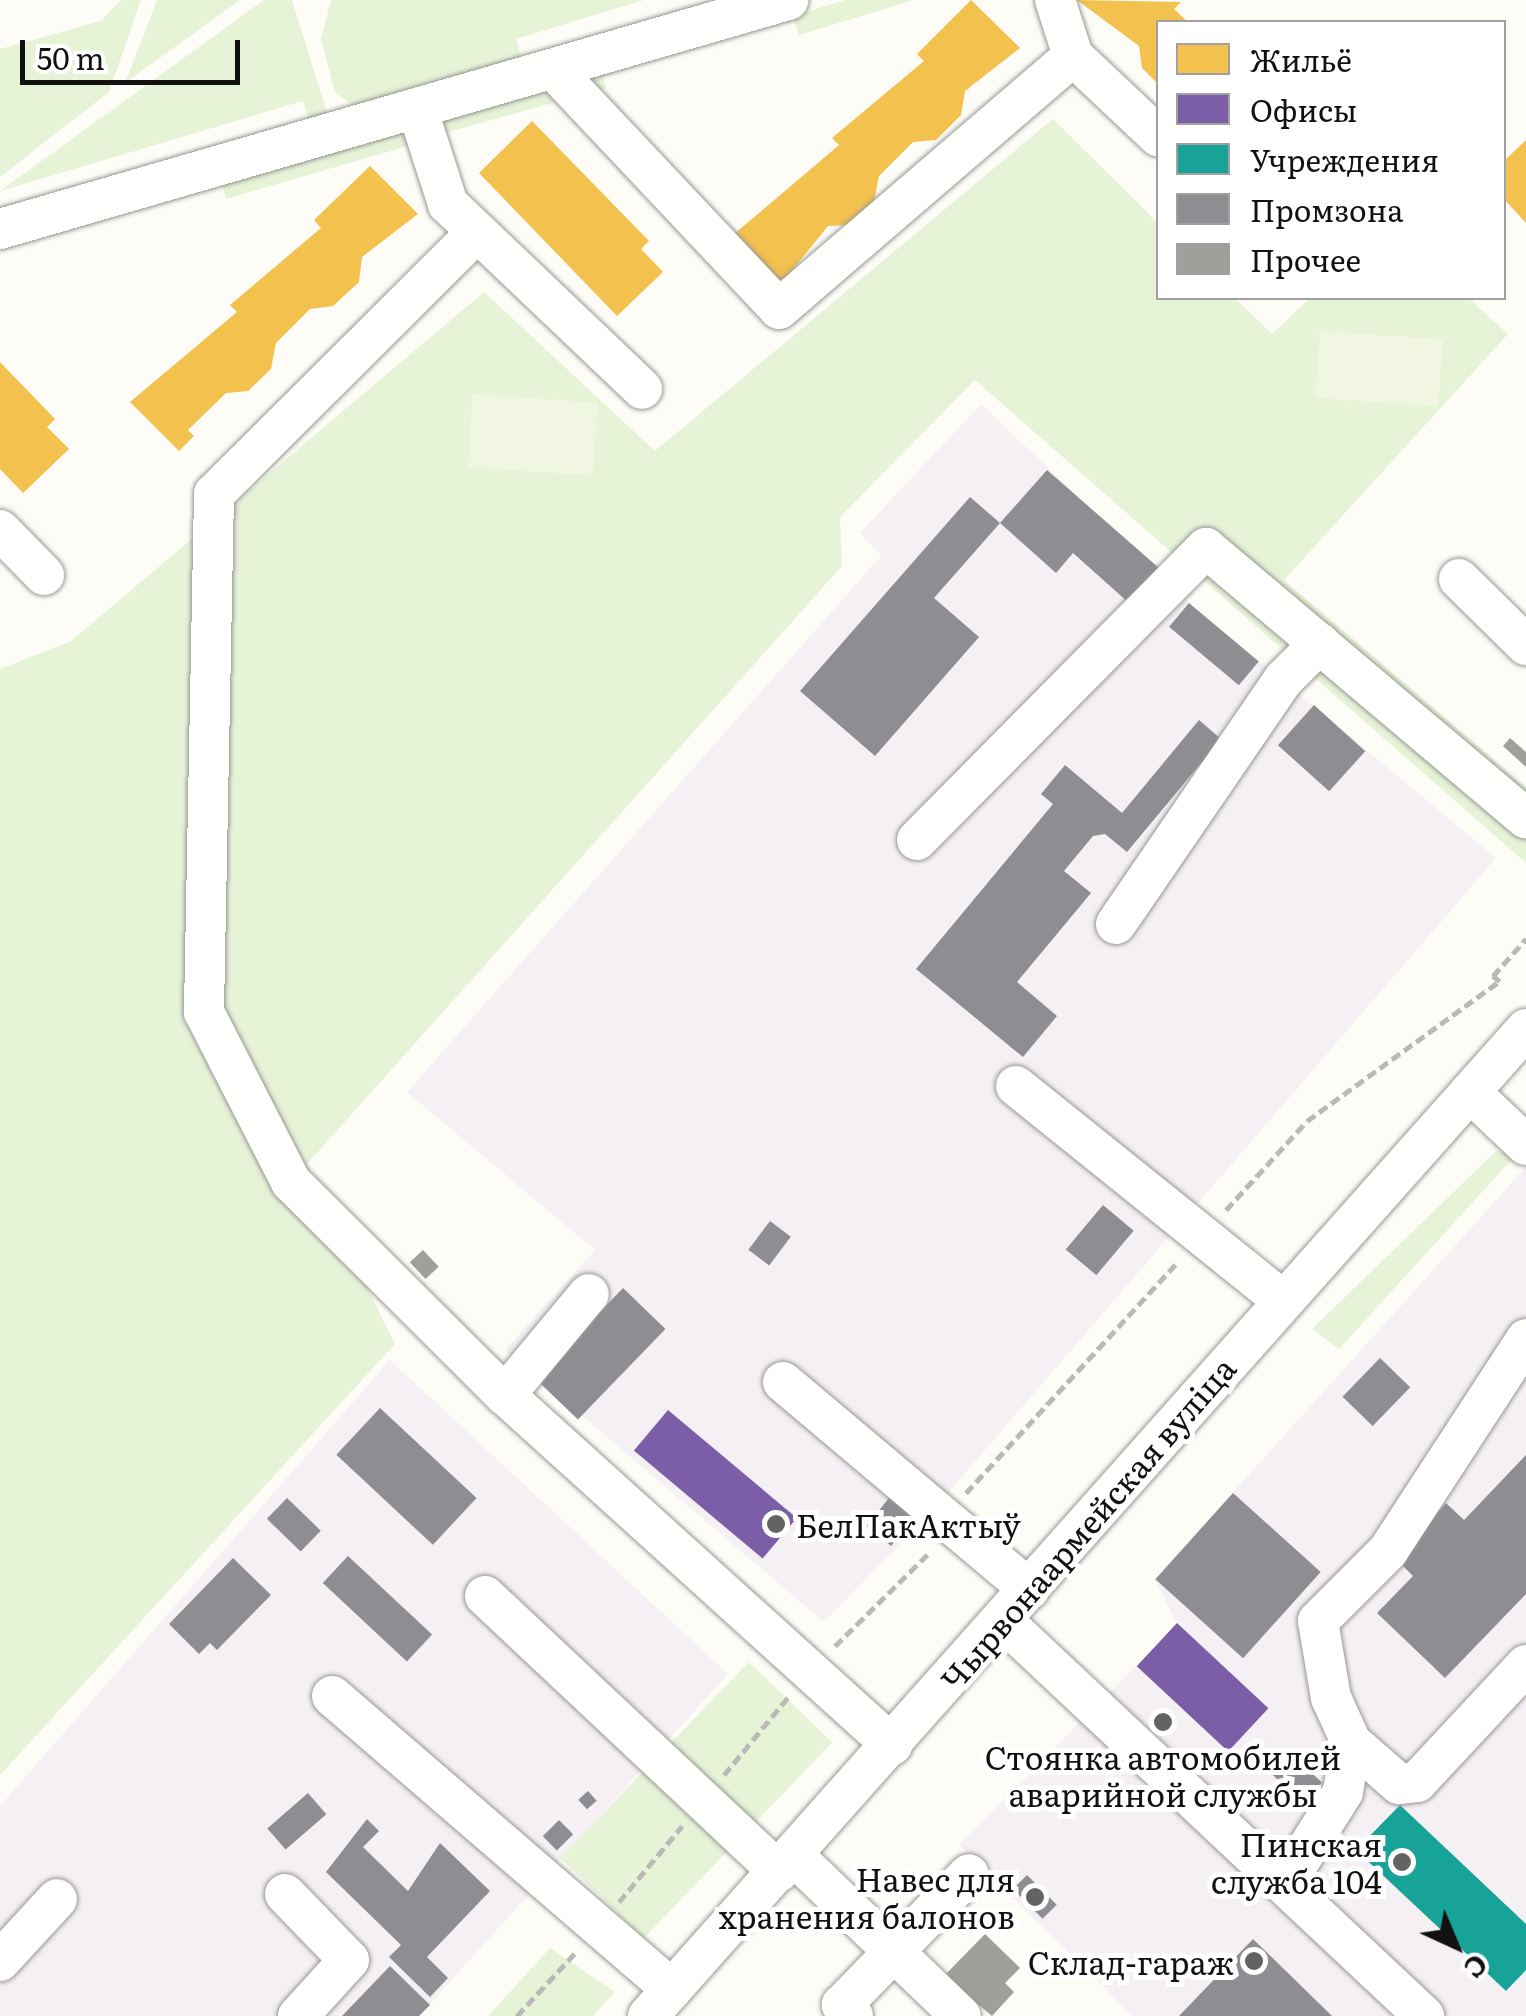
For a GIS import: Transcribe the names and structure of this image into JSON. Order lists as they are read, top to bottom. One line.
{"streets":{"street":["Чырвонаармейская вуліца"]},"places":["БелПакАктыў","Стоянка автомобилей аварийной службы","Пинская служба 104","Навес для хранения балонов","Склад-гараж"],"legend":["Жильё","Офисы","Учреждения","Промзона","Прочее"],"scale_bar":"50 m","north":"bottom right"}
